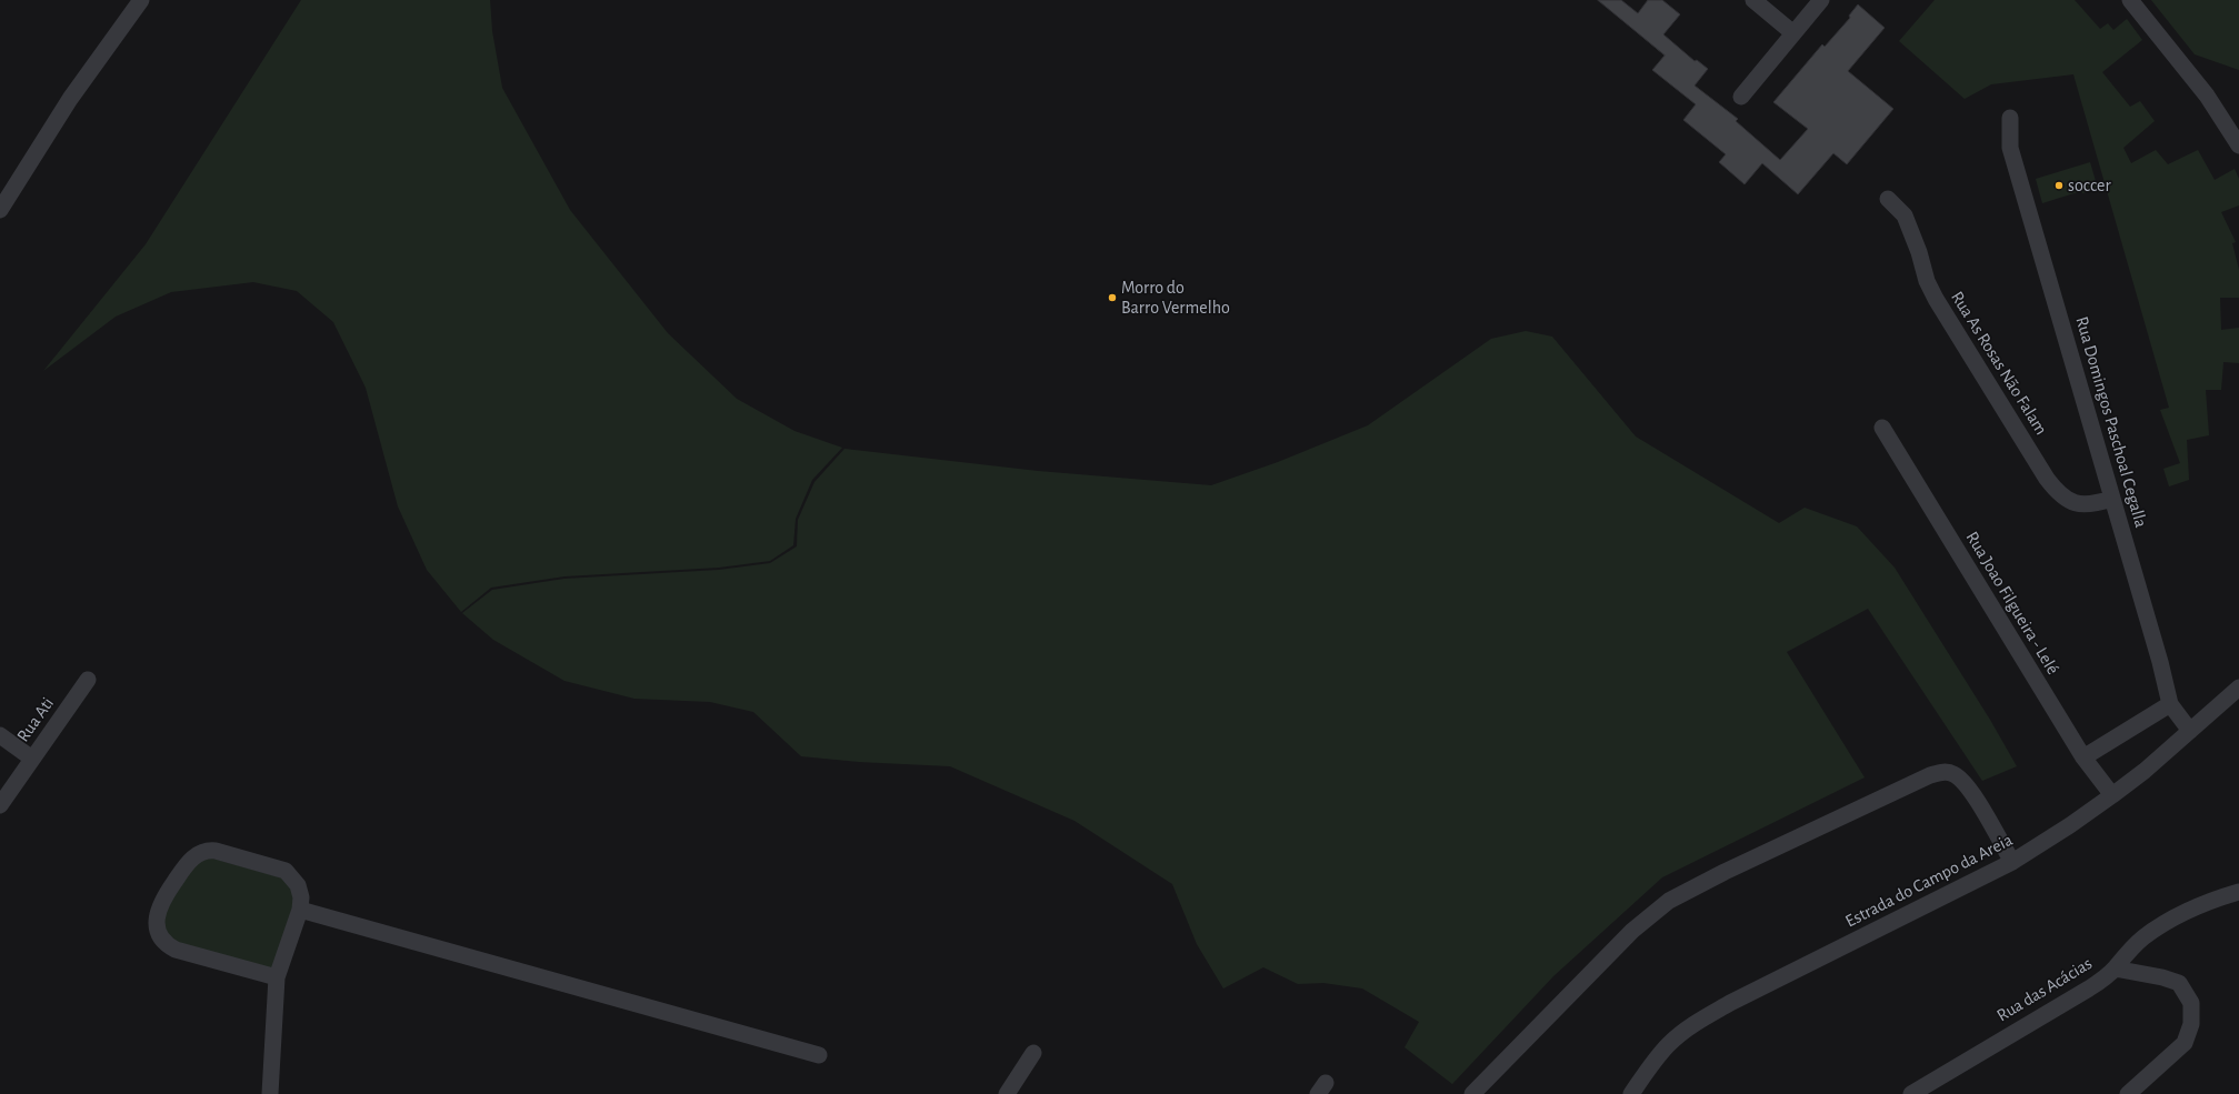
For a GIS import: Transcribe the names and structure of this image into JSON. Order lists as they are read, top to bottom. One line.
{"streets":{"street":["Rua As Rosas Não Falam","Rua Domingos Paschoal Cegalla","Rua Joao Filgueira - Lelé","Rua Ati","Estrada do Campo da Areia","Rua das Acácias"]},"crossings":[["Rua As Rosas Não Falam","Rua Domingos Paschoal Cegalla"],["Rua Domingos Paschoal Cegalla","Estrada do Campo da Areia"],["Rua Joao Filgueira - Lelé","Estrada do Campo da Areia"]],"places":["soccer","Morro do Barro Vermelho"]}
